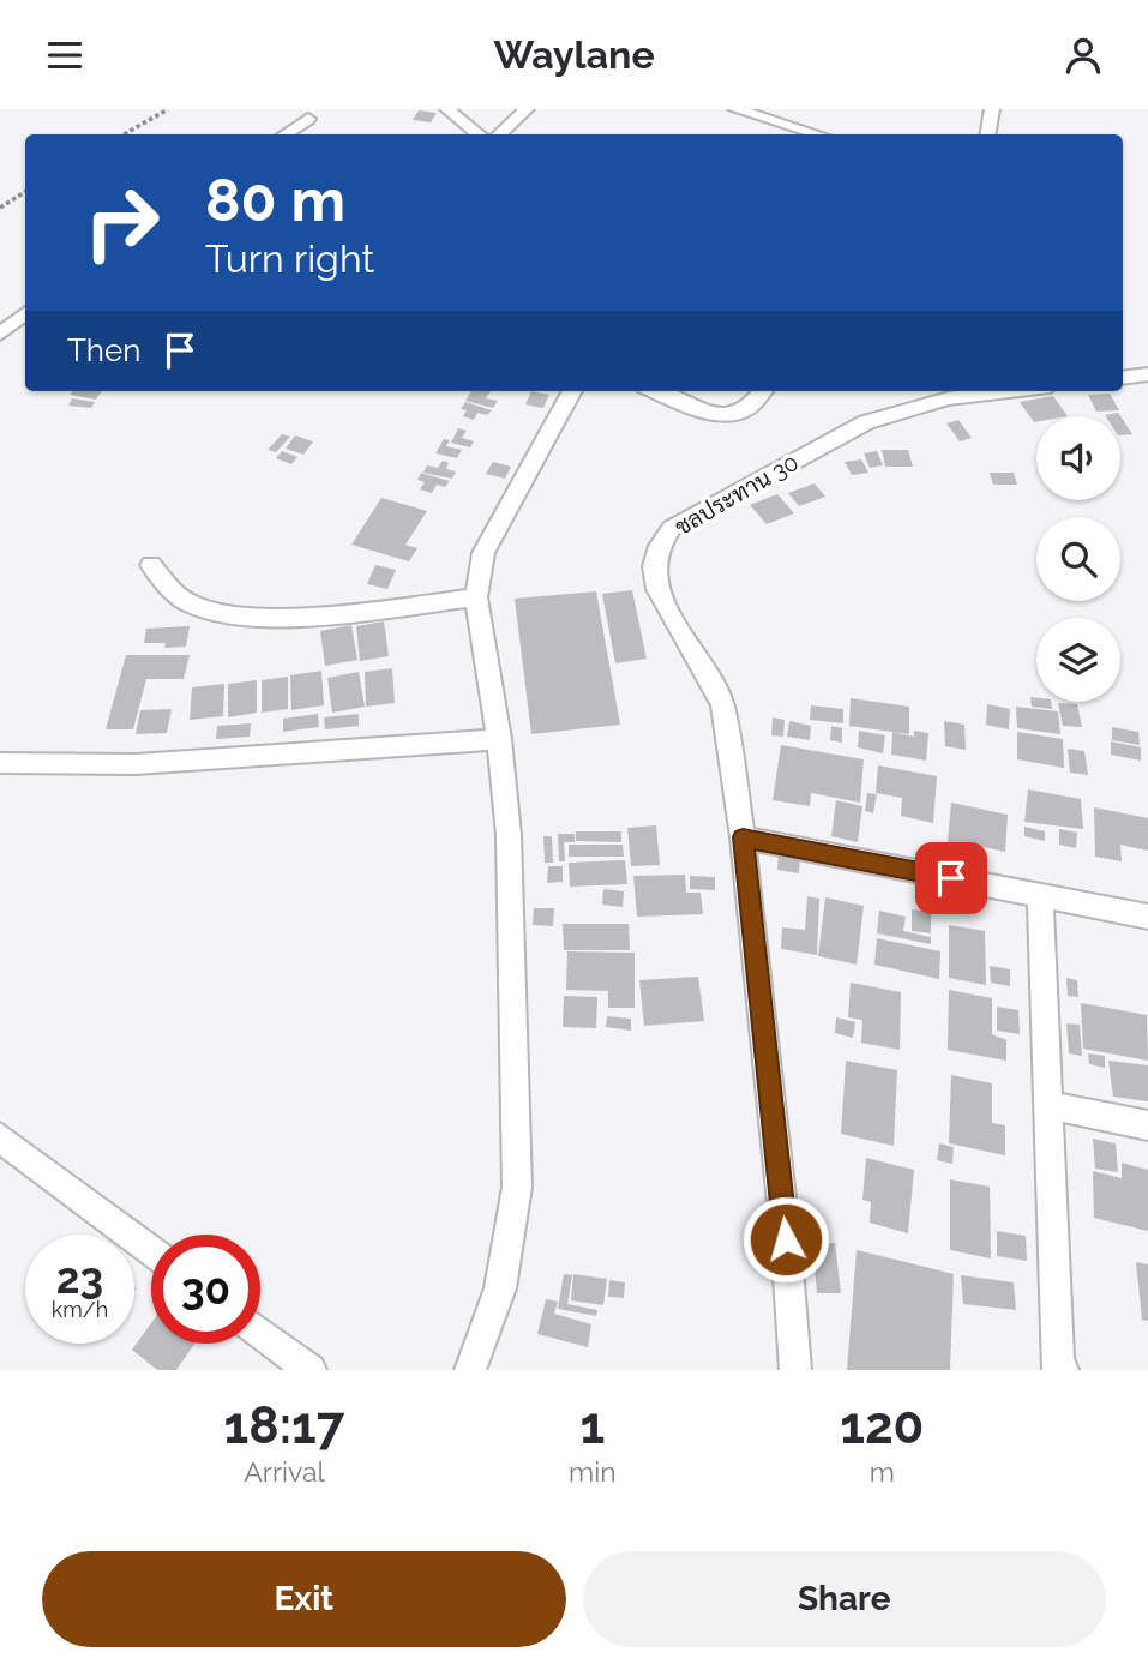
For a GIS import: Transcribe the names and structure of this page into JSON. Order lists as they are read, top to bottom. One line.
{"streets":{"street":["ชลประทาน 30"]},"page":{"header":"Waylane","turn":["80 m","Turn right"],"then":"Then","speed":"23 km/h","limit":"30","eta":["18:17","Arrival","1","min","120","m"],"buttons":["Exit","Share"]}}
